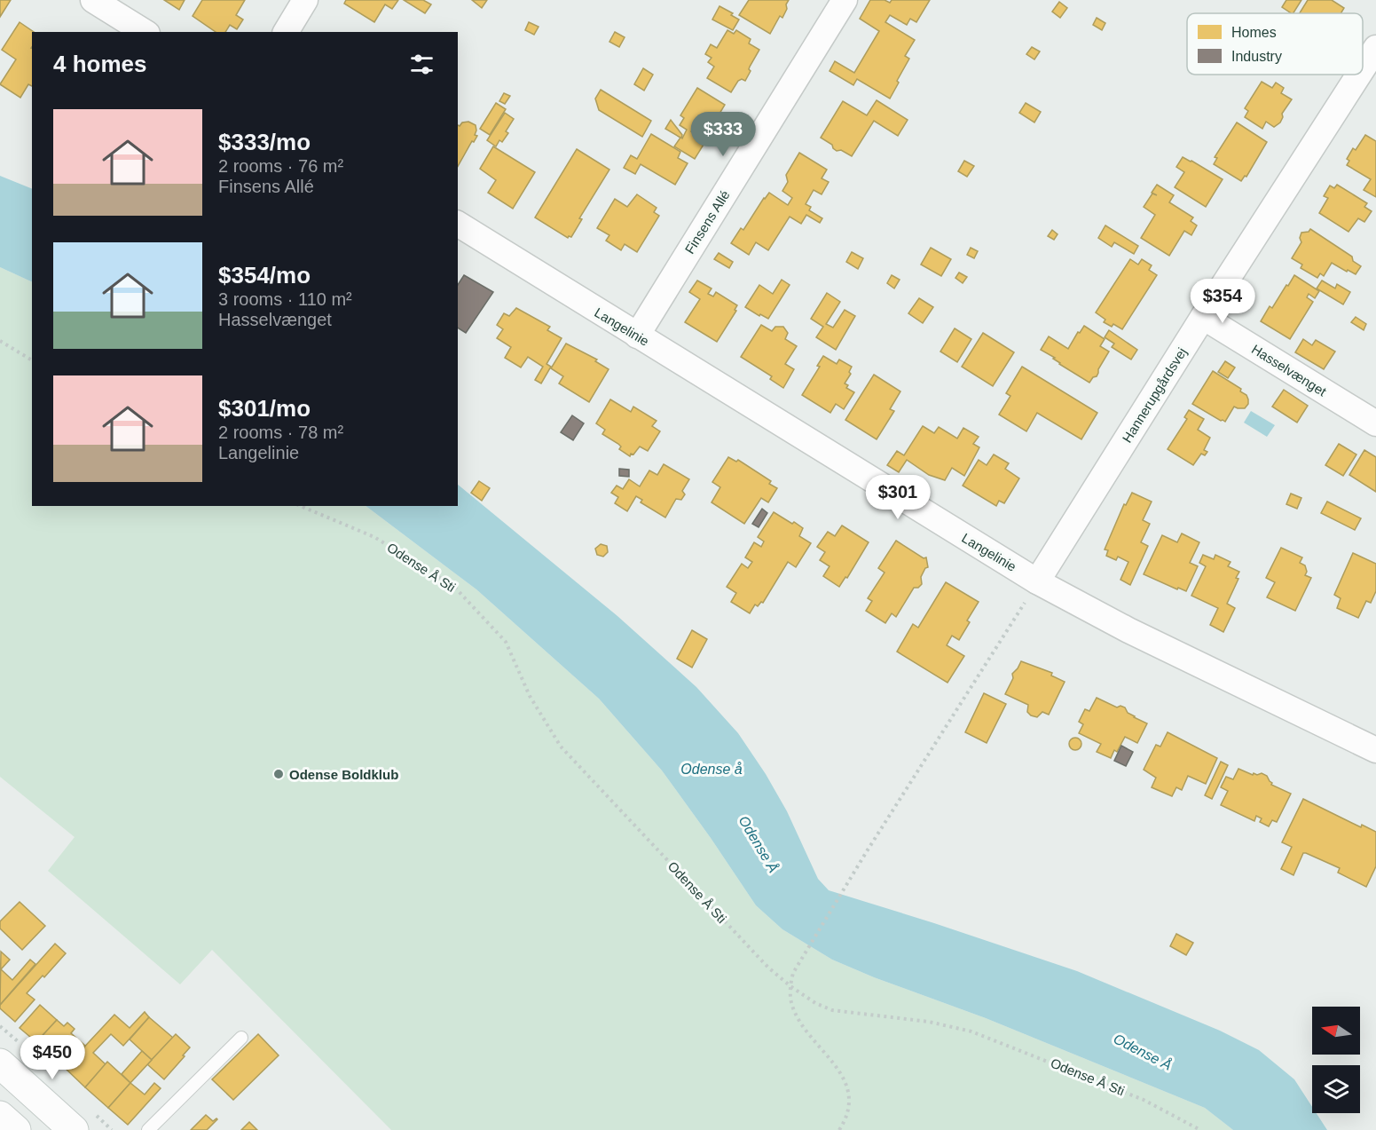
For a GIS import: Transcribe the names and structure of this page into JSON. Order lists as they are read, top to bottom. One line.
{"streets":{"street":["Finsens Allé","Langelinie","Hasselvænget","Hannerupgårdsvej"],"path":["Odense Å Sti"]},"crossings":[["Finsens Allé","Langelinie"],["Langelinie","Hannerupgårdsvej"],["Hasselvænget","Hannerupgårdsvej"]],"water":["Odense å","Odense Å"],"places":["Odense Boldklub"],"legend":["Homes","Industry"],"north":"left","page":{"heading":"4 homes","list":[{"name":"$333/mo","note":"2 rooms · 76 m² · Finsens Allé"},{"name":"$354/mo","note":"3 rooms · 110 m² · Hasselvænget"},{"name":"$301/mo","note":"2 rooms · 78 m² · Langelinie"}],"price":["$333","$354","$301","$450"]}}
